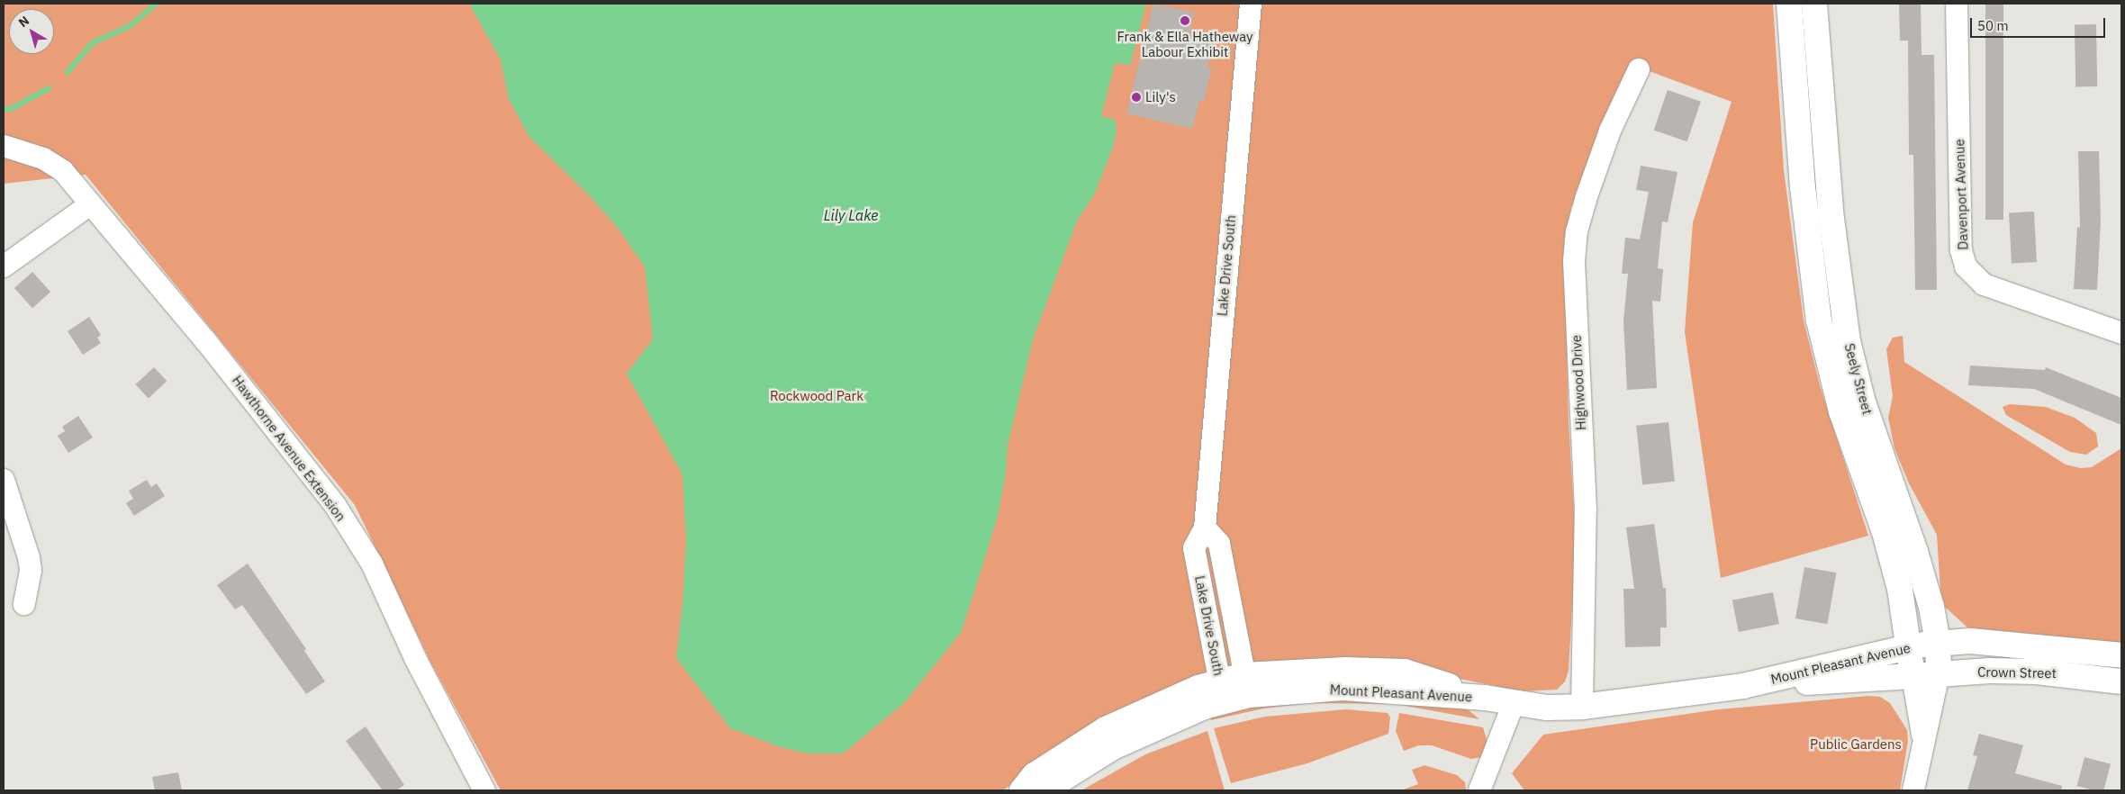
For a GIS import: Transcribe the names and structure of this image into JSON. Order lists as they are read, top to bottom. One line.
{"streets":{"main road":["Seely Street","Mount Pleasant Avenue","Crown Street"],"street":["Davenport Avenue","Lake Drive South","Highwood Drive","Hawthorne Avenue Extension"]},"crossings":[["Lake Drive South","Mount Pleasant Avenue"],["Seely Street","Mount Pleasant Avenue"],["Seely Street","Crown Street"],["Highwood Drive","Mount Pleasant Avenue"],["Mount Pleasant Avenue","Crown Street"]],"water":["Lily Lake"],"parks":["Rockwood Park","Public Gardens"],"places":["Frank & Ella Hatheway Labour Exhibit","Lily's"],"scale_bar":"50 m","north":"top left"}
